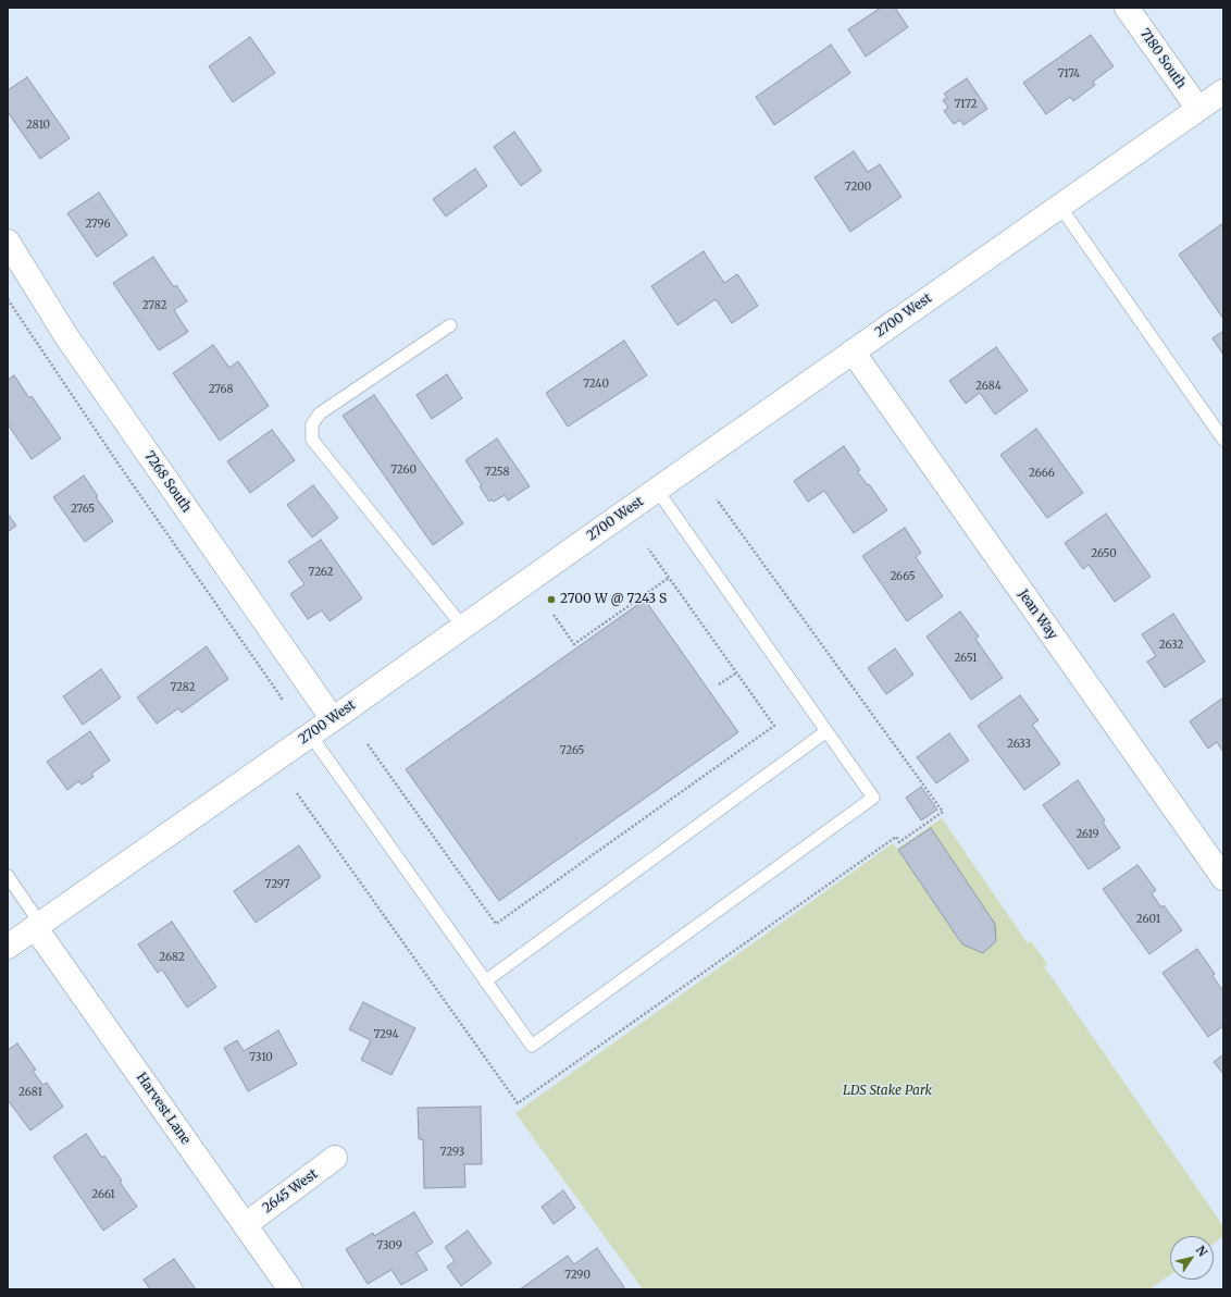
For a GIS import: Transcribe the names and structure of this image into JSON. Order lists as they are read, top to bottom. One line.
{"streets":{"street":["7180 South","2700 West","7268 South","Jean Way","Harvest Lane","2645 West"]},"crossings":[["7180 South","2700 West"],["2700 West","7268 South"],["2700 West","Jean Way"],["2700 West","Harvest Lane"],["Harvest Lane","2645 West"]],"parks":["LDS Stake Park"],"places":["2700 W @ 7243 S"],"house_numbers":["7174","7172","2810","7200","2796","2782","7240","2684","2768","7260","7258","2666","2765","2650","7262","2665","2632","2651","7282","2633","7265","2619","7297","2601","2682","7294","7310","2681","7293","2661","7309","7290"],"north":"top right"}
